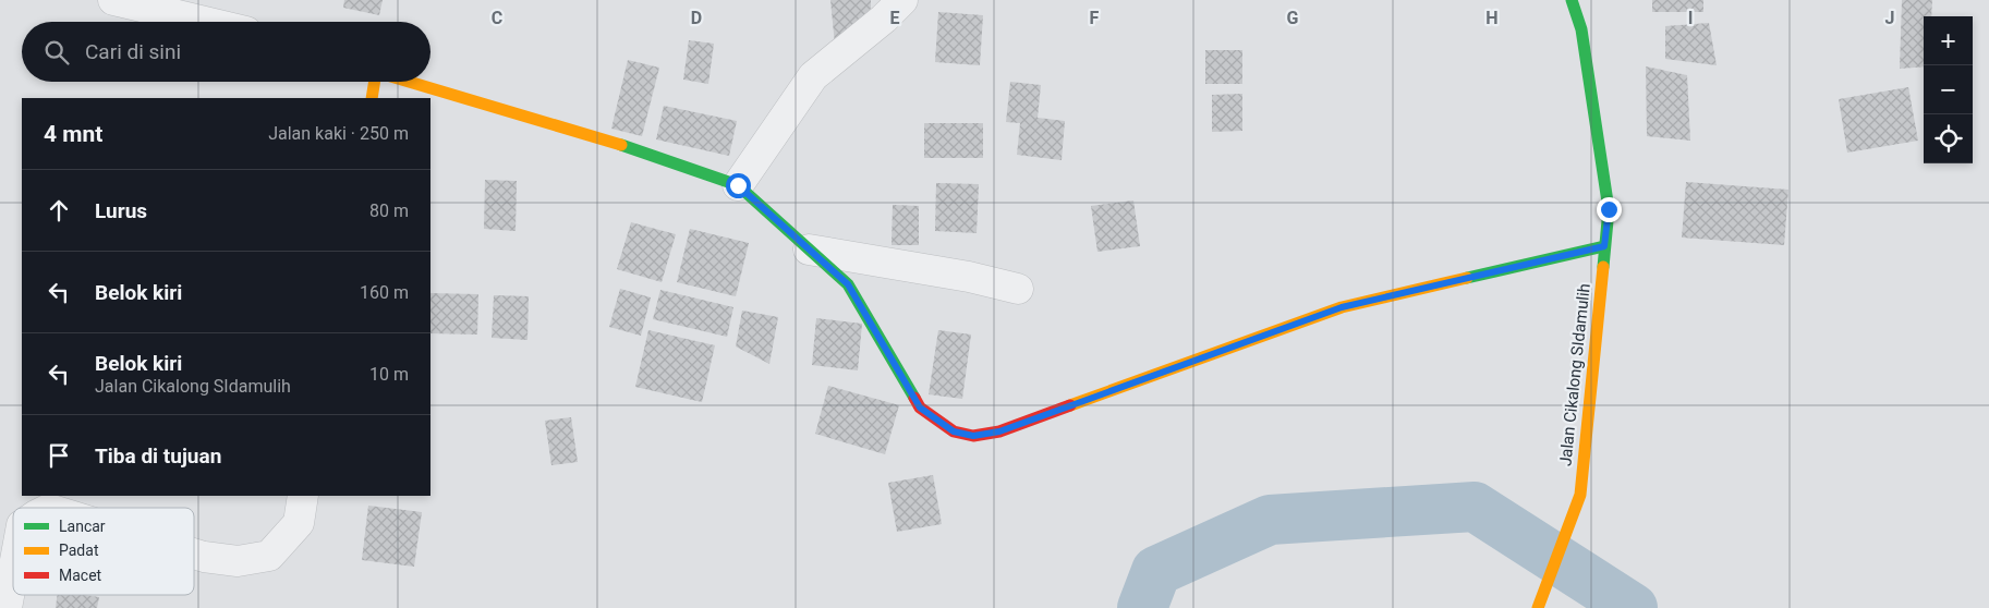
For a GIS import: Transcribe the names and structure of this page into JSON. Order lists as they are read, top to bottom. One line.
{"streets":{"street":["Jalan Cikalong SIdamulih"]},"legend":["Lancar","Padat","Macet"],"page":{"map_buttons":["+","−"],"search":"Cari di sini","heading":["4 mnt","Jalan kaki · 250 m"],"list":[["Lurus","80 m"],["Belok kiri","160 m"],["Belok kiri","Jalan Cikalong SIdamulih","10 m"],"Tiba di tujuan"]},"grid":{"columns":["C","D","E","F","G","H","I","J"]}}
